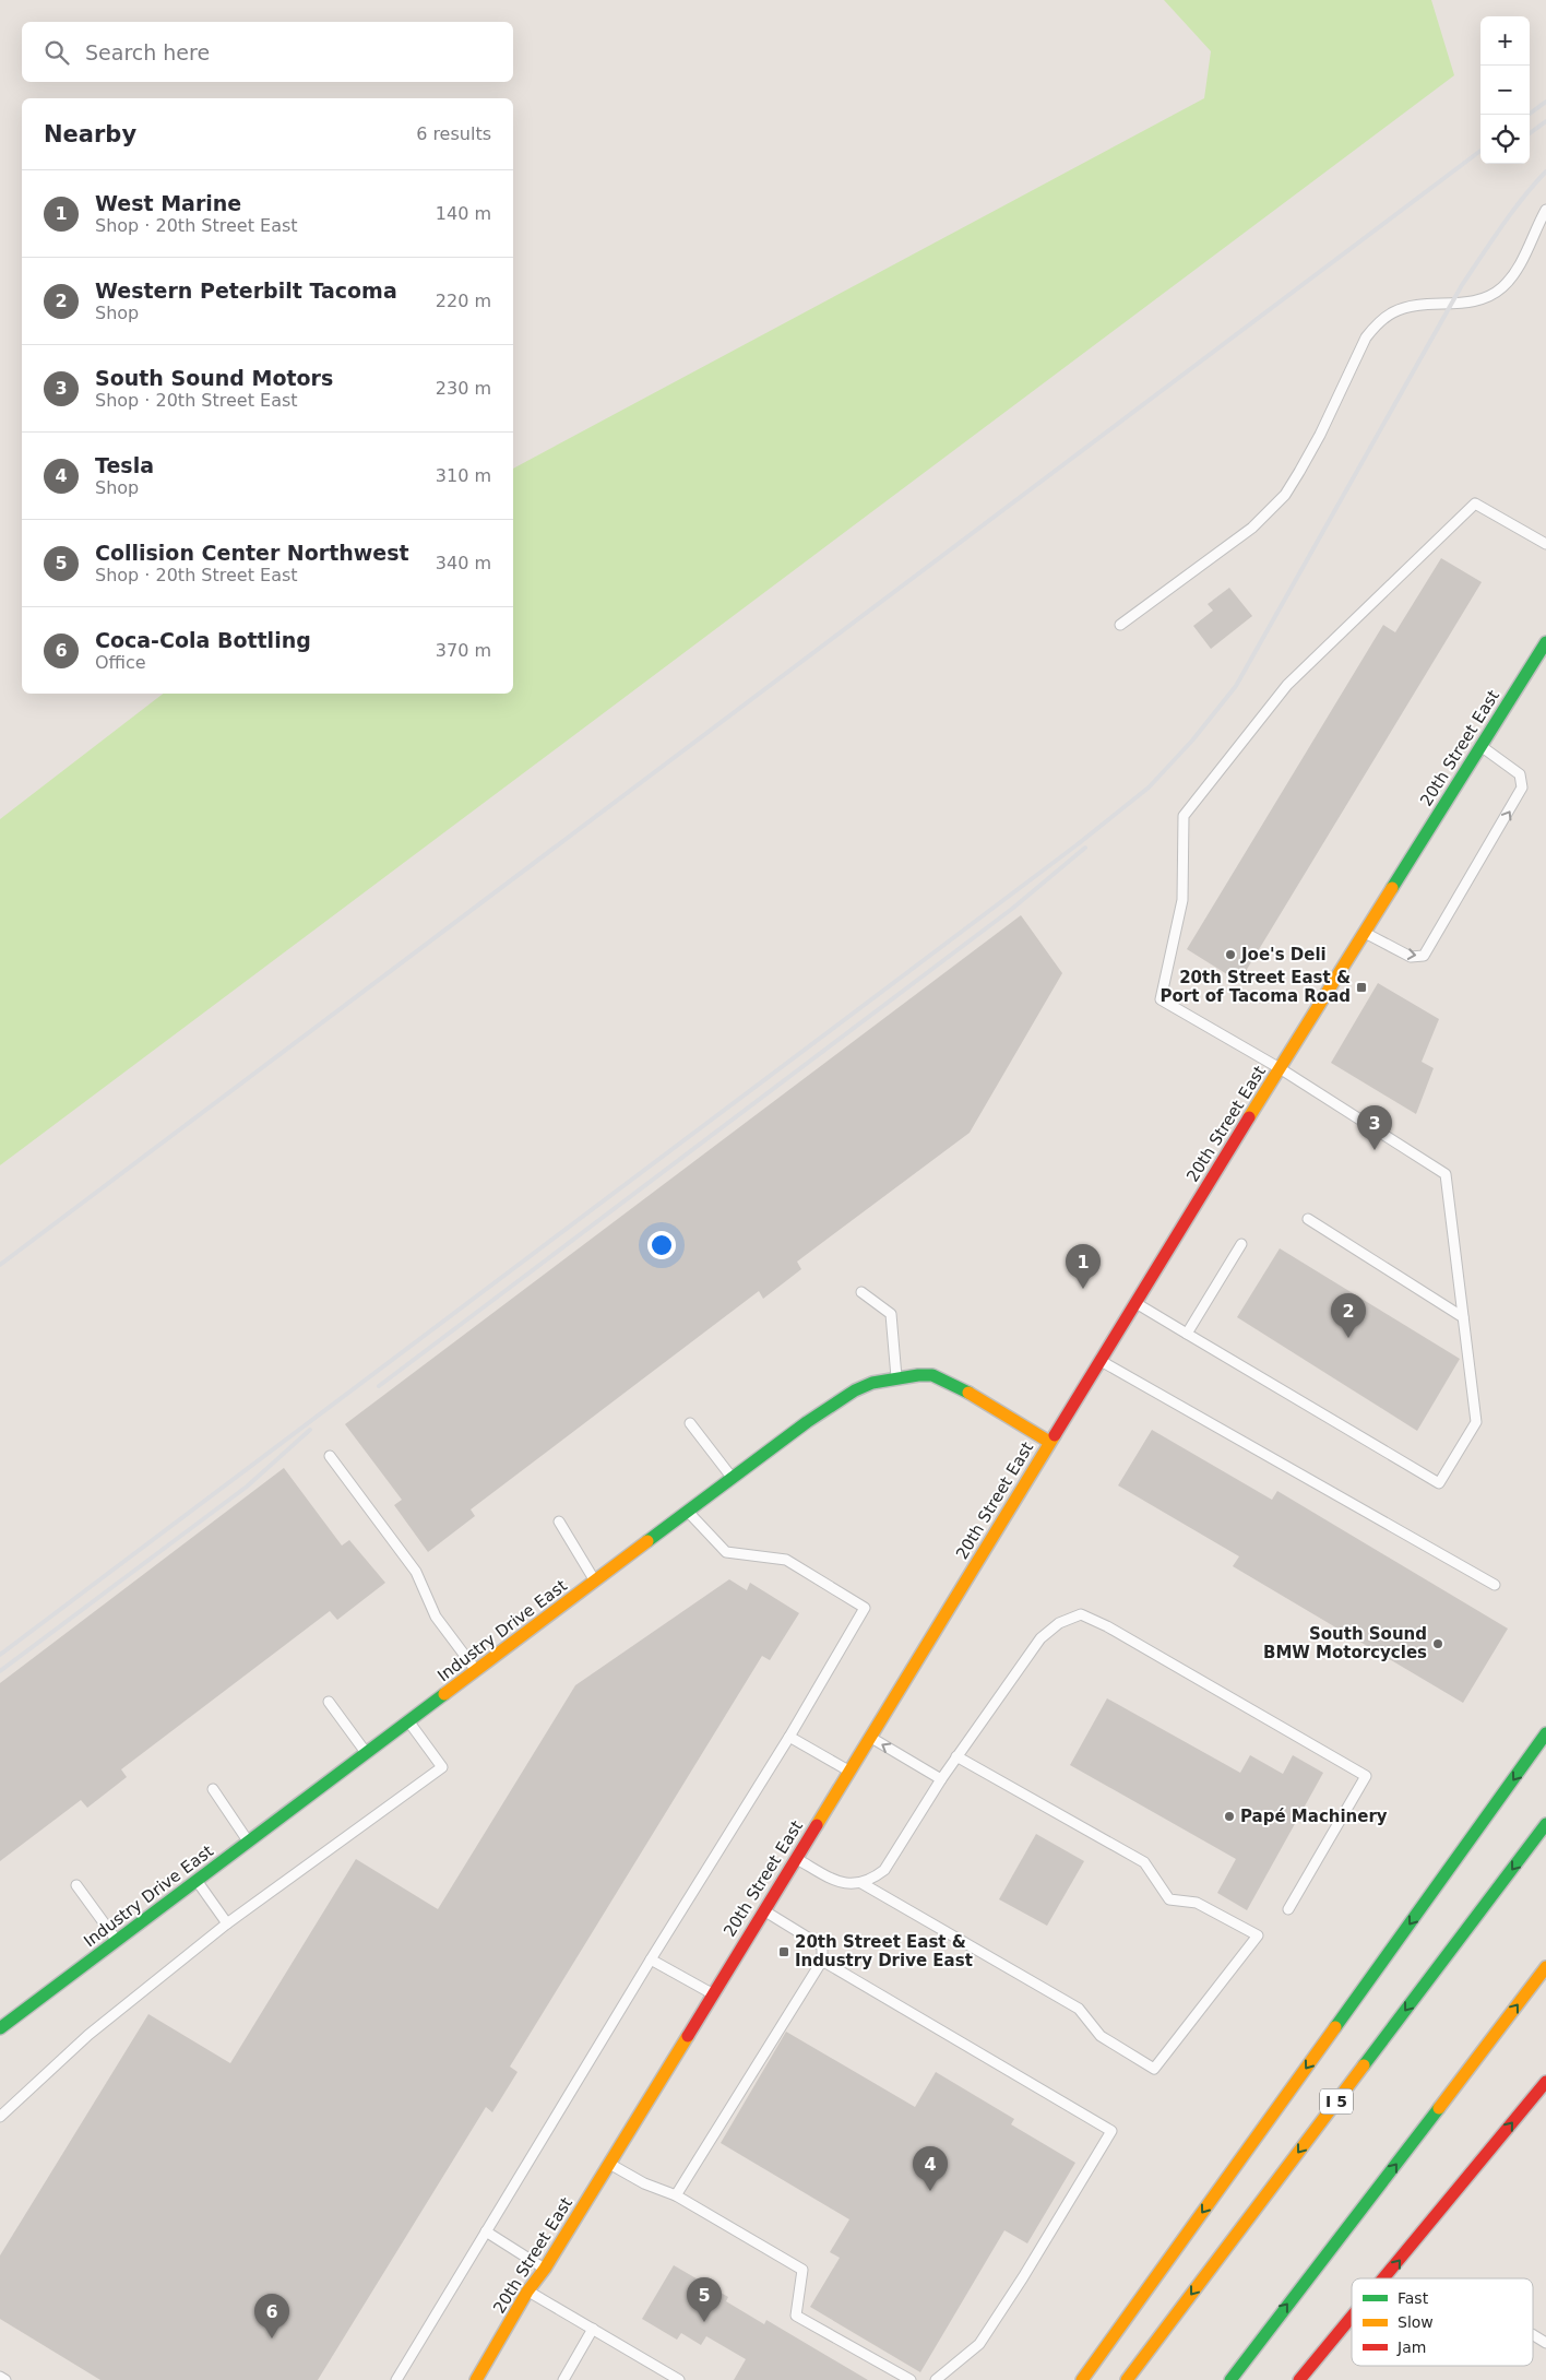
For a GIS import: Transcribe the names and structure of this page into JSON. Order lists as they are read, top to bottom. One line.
{"streets":{"main road":["20th Street East","Industry Drive East","I 5"]},"crossings":[["20th Street East","Industry Drive East"]],"places":{"other":["Joe's Deli","South Sound BMW Motorcycles","Papé Machinery"],"transit":["20th Street East & Port of Tacoma Road","20th Street East & Industry Drive East"]},"legend":["Fast","Slow","Jam"],"page":{"map_buttons":["+","−"],"search":"Search here","heading":["Nearby","6 results"],"list":[{"mark":"1","name":"West Marine","note":"Shop · 20th Street East","value":"140 m"},{"mark":"2","name":"Western Peterbilt Tacoma","note":"Shop","value":"220 m"},{"mark":"3","name":"South Sound Motors","note":"Shop · 20th Street East","value":"230 m"},{"mark":"4","name":"Tesla","note":"Shop","value":"310 m"},{"mark":"5","name":"Collision Center Northwest","note":"Shop · 20th Street East","value":"340 m"},{"mark":"6","name":"Coca-Cola Bottling","note":"Office","value":"370 m"}],"pins":["3","1","2","4","5","6"]}}
